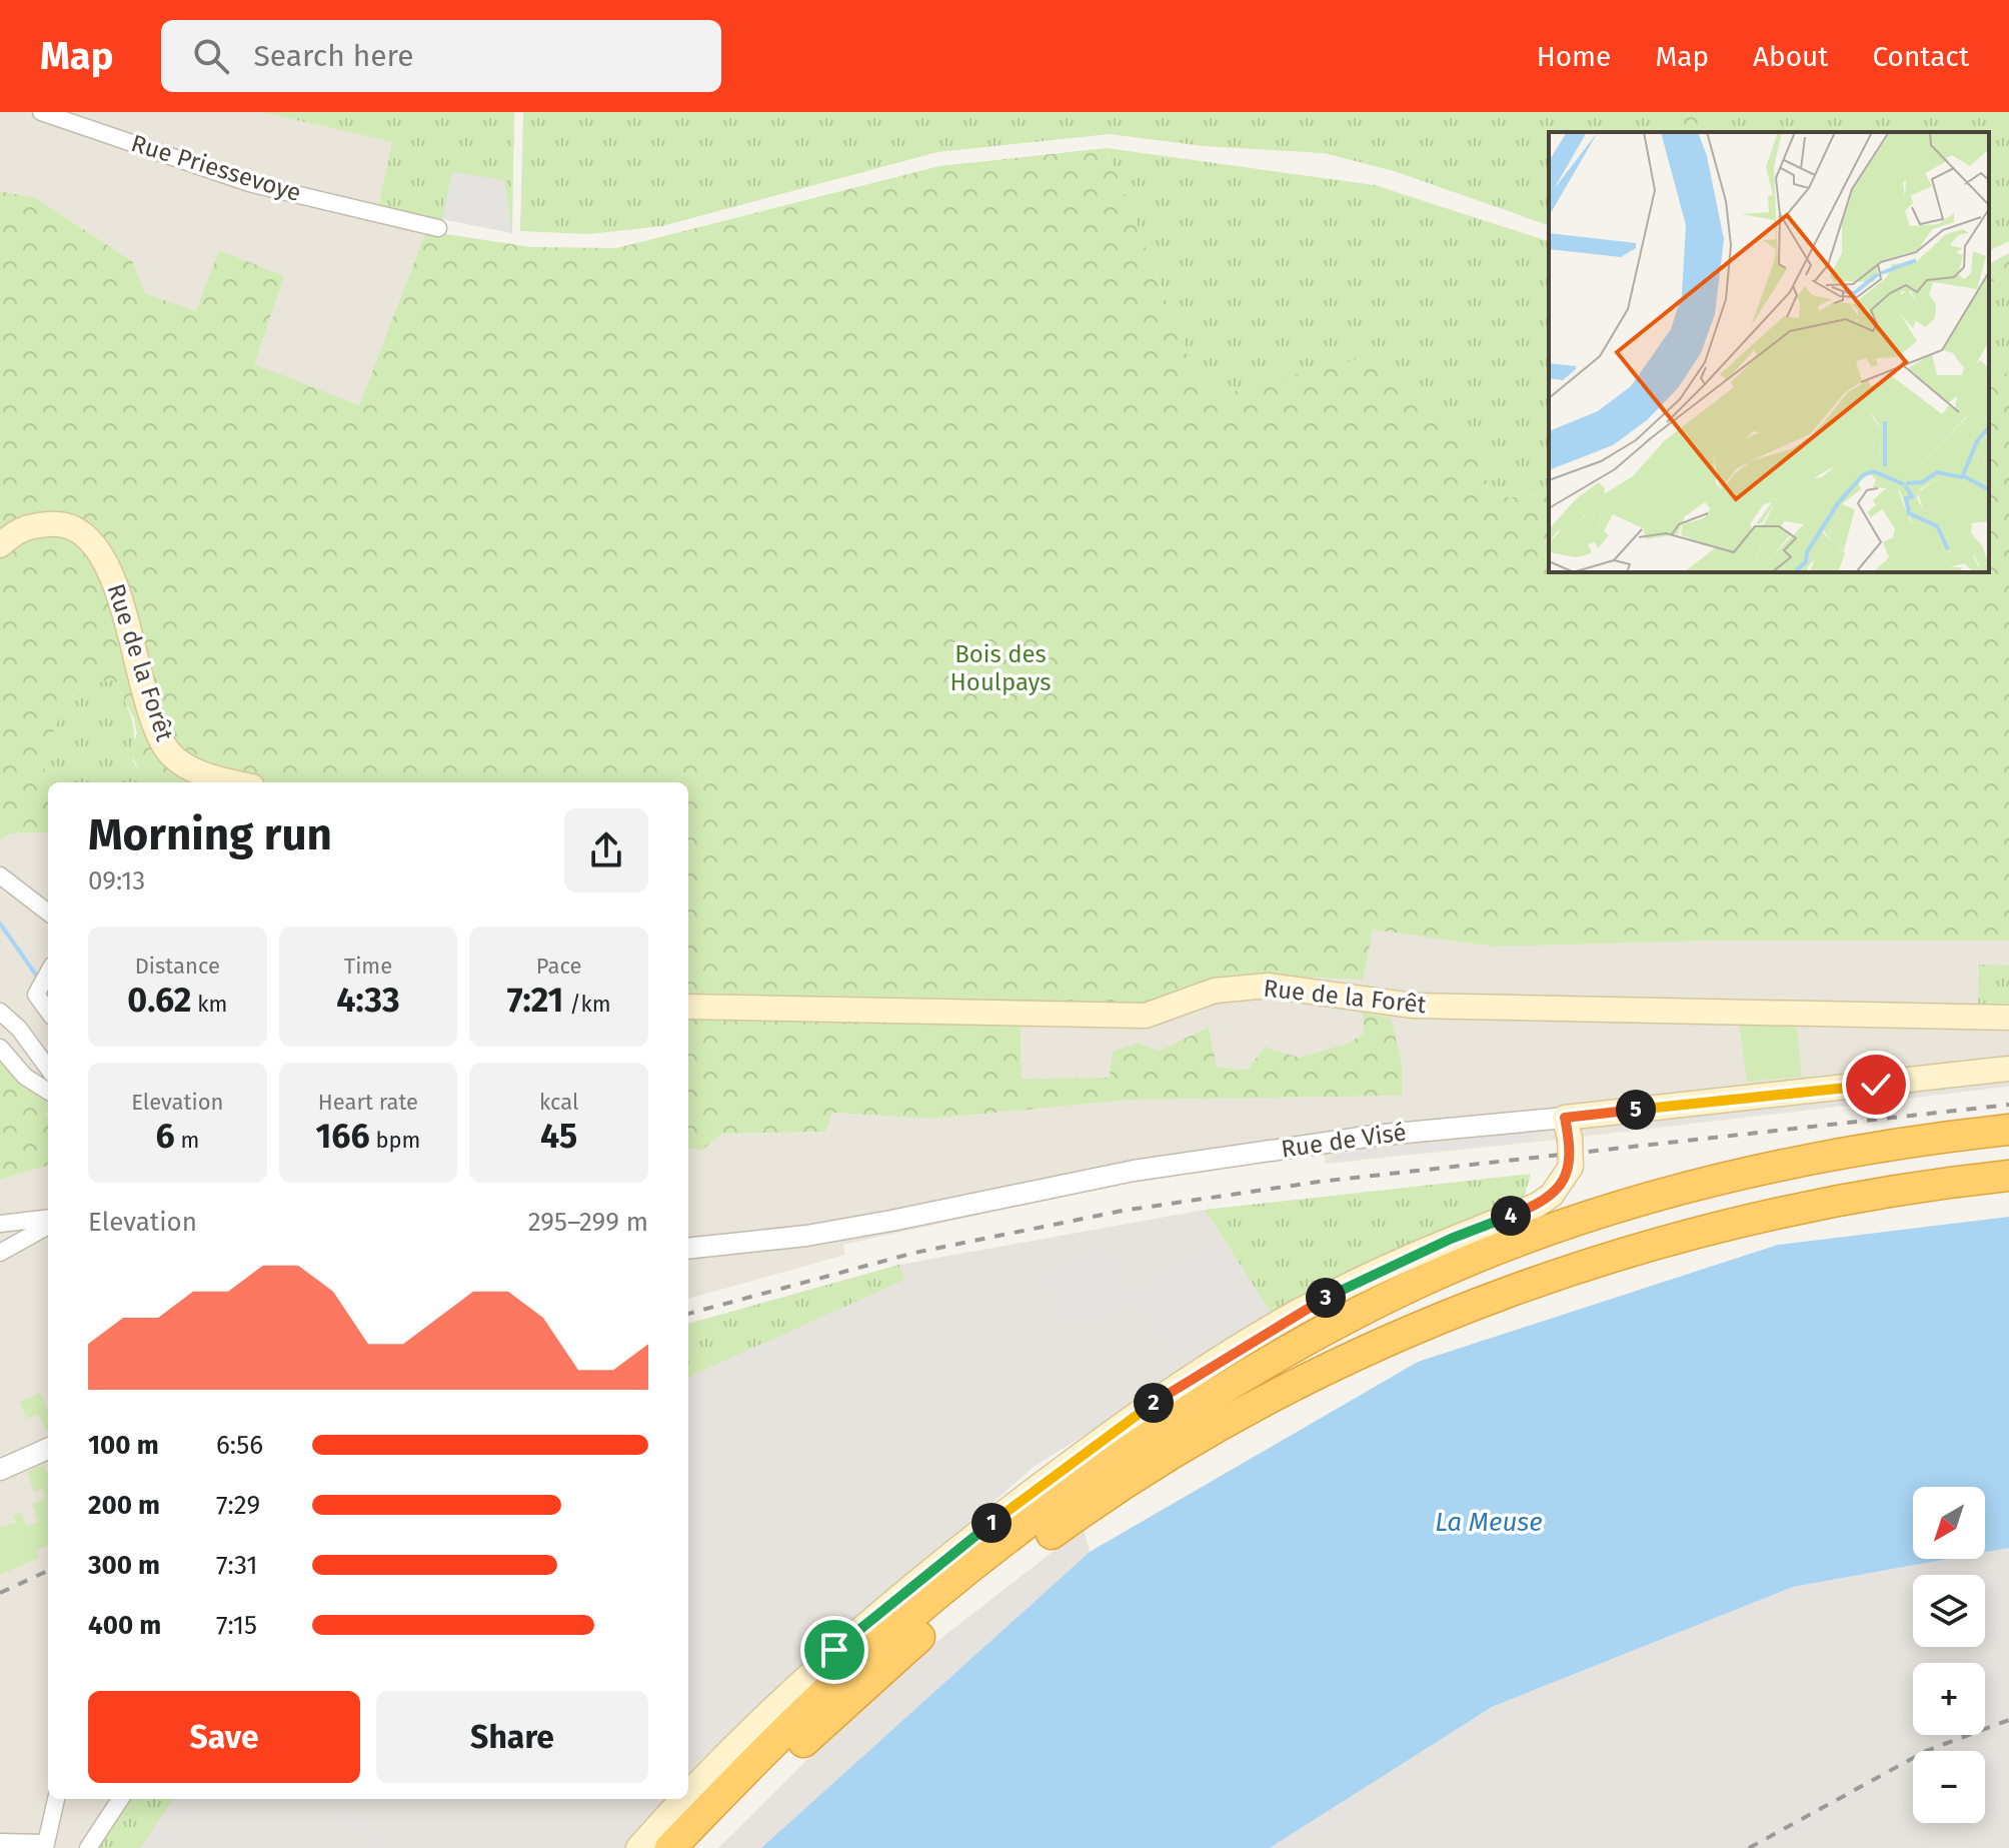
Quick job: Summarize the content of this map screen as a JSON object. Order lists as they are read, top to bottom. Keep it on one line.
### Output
{"streets":{"main road":["Rue de la Forêt","Rue de Visé"],"street":["Rue Priessevoye"]},"water":["La Meuse"],"parks":["Bois des Houlpays"],"north":"bottom left","page":{"header":"Map","search":"Search here","nav":["Home","Map","About","Contact"],"heading":["Morning run","09:13"],"stats":[["Distance","0.62 km"],["Time","4:33"],["Pace","7:21 /km"],["Elevation","6 m"],["Heart rate","166 bpm"],["kcal","45"]],"pins":["5","4","3","2","1"],"chart":["Elevation","295–299 m"],"list":[{"name":"100 m","note":"6:56"},{"name":"200 m","note":"7:29"},{"name":"300 m","note":"7:31"},{"name":"400 m","note":"7:15"}],"map_buttons":["+","−"],"buttons":["Save","Share"]}}
